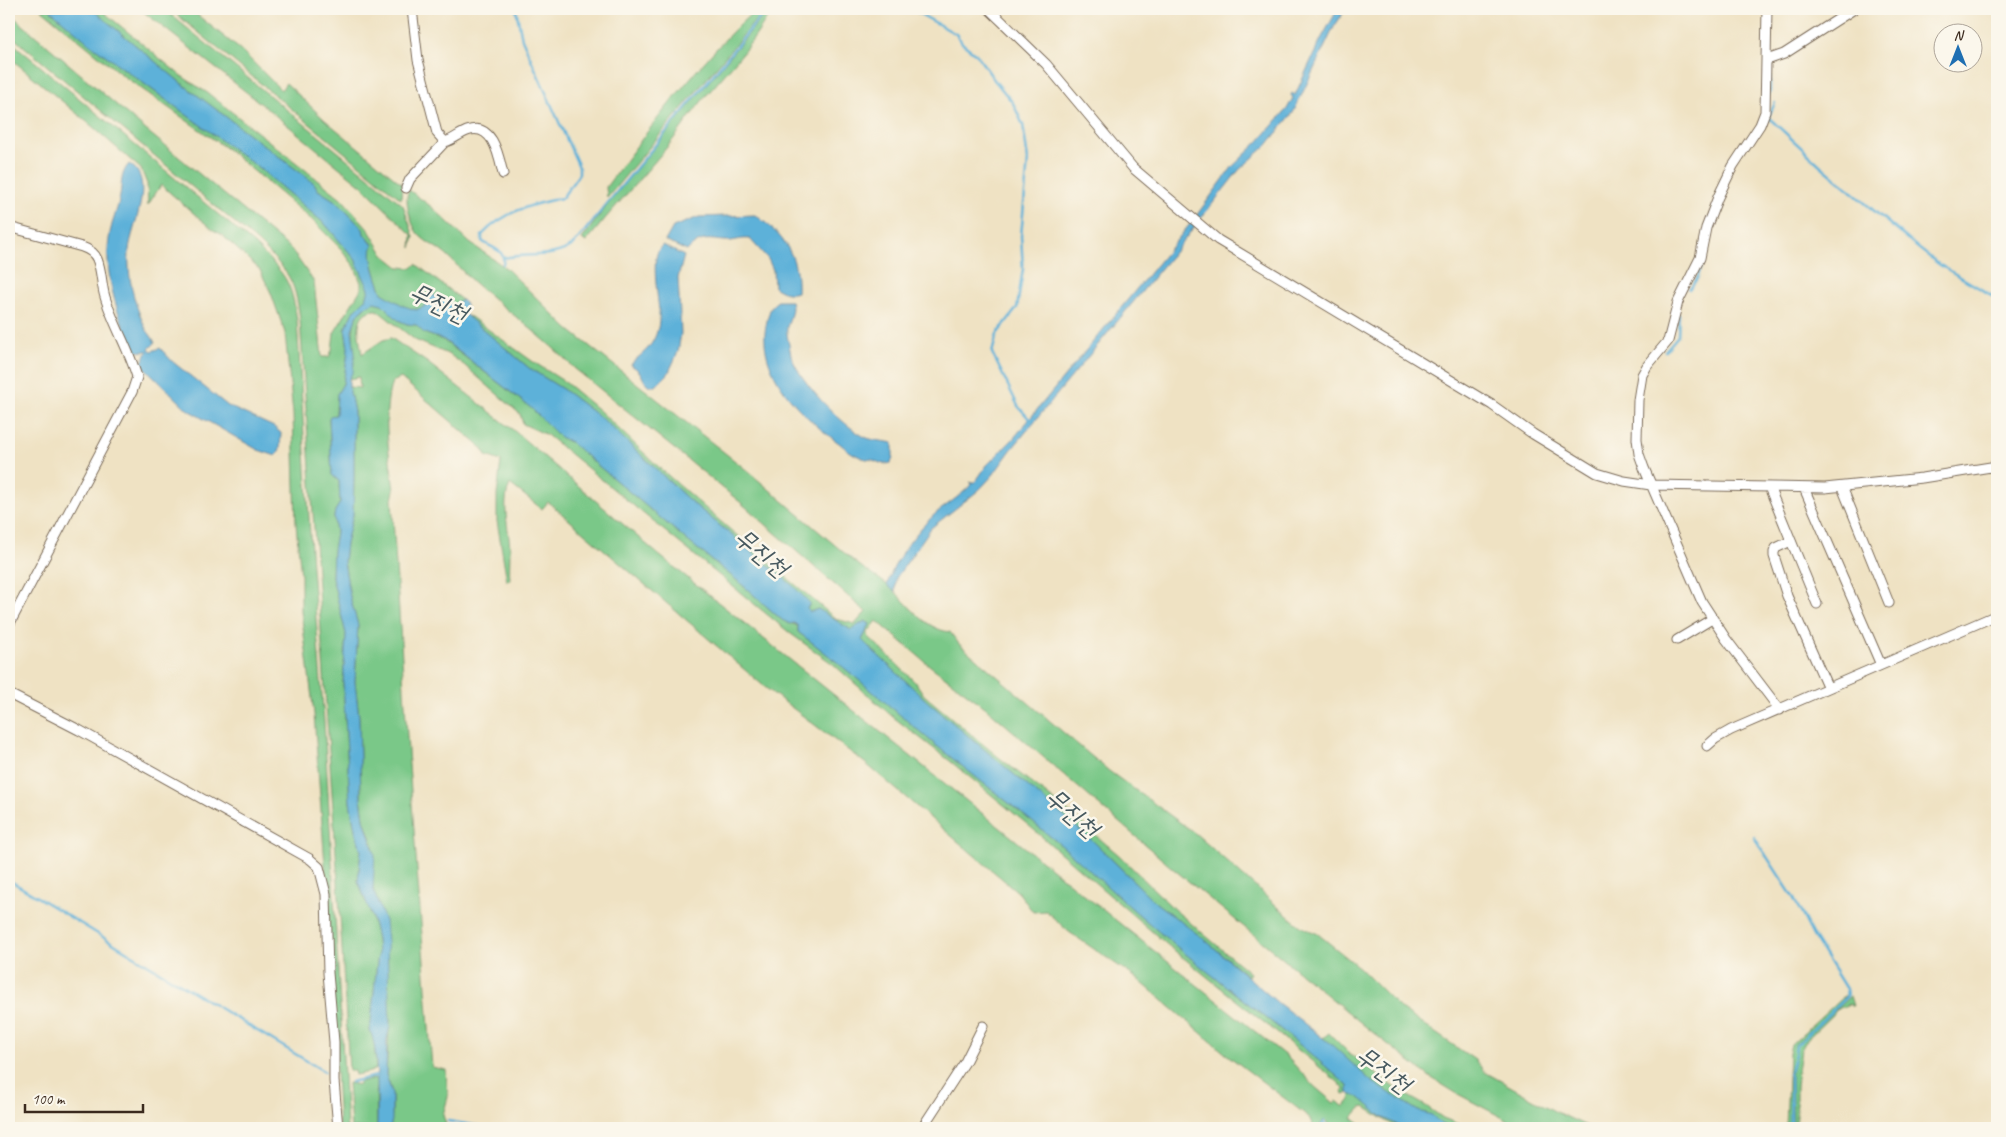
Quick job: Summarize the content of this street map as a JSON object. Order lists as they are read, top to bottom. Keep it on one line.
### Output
{"water":["무진천"],"scale_bar":"100 m","north":"top"}
